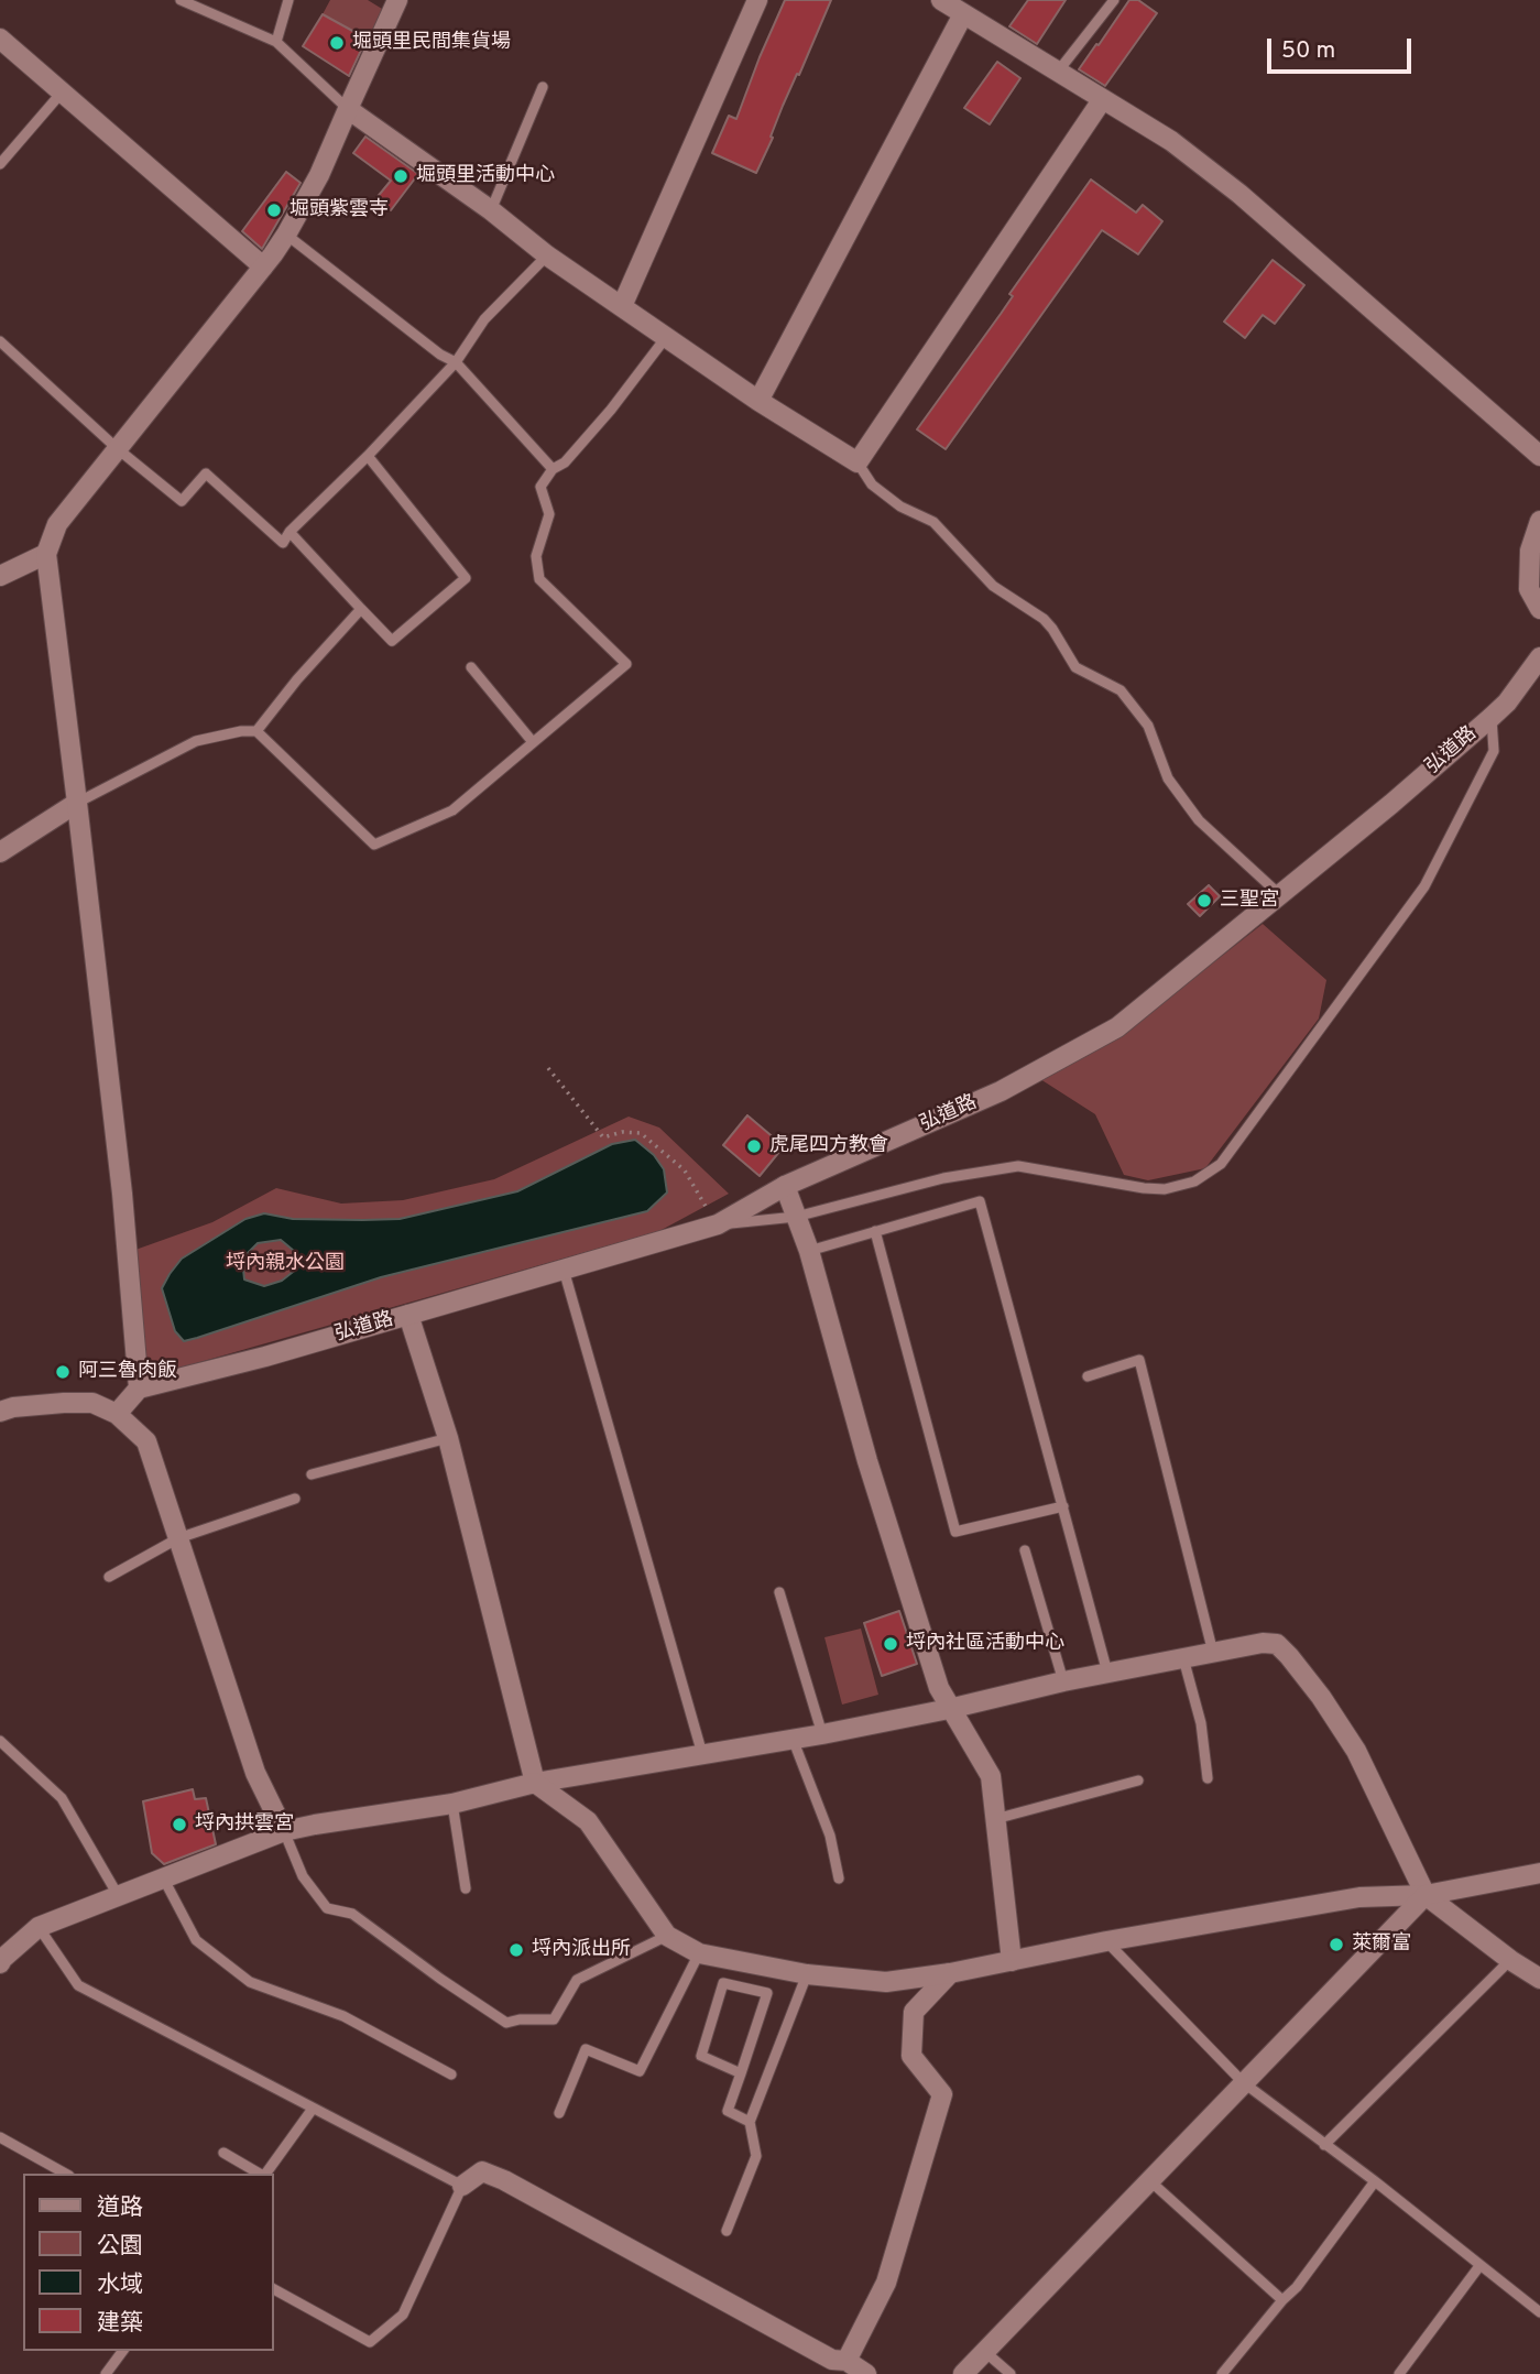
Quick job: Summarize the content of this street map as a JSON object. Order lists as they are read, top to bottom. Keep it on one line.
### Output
{"streets":{"street":["弘道路"]},"parks":["埒內親水公園"],"places":["堀頭里民間集貨場","堀頭里活動中心","堀頭紫雲寺","三聖宮","虎尾四方教會","阿三魯肉飯","埒內社區活動中心","埒內拱雲宮","萊爾富","埒內派出所"],"legend":["道路","公園","水域","建築"],"scale_bar":"50 m"}
